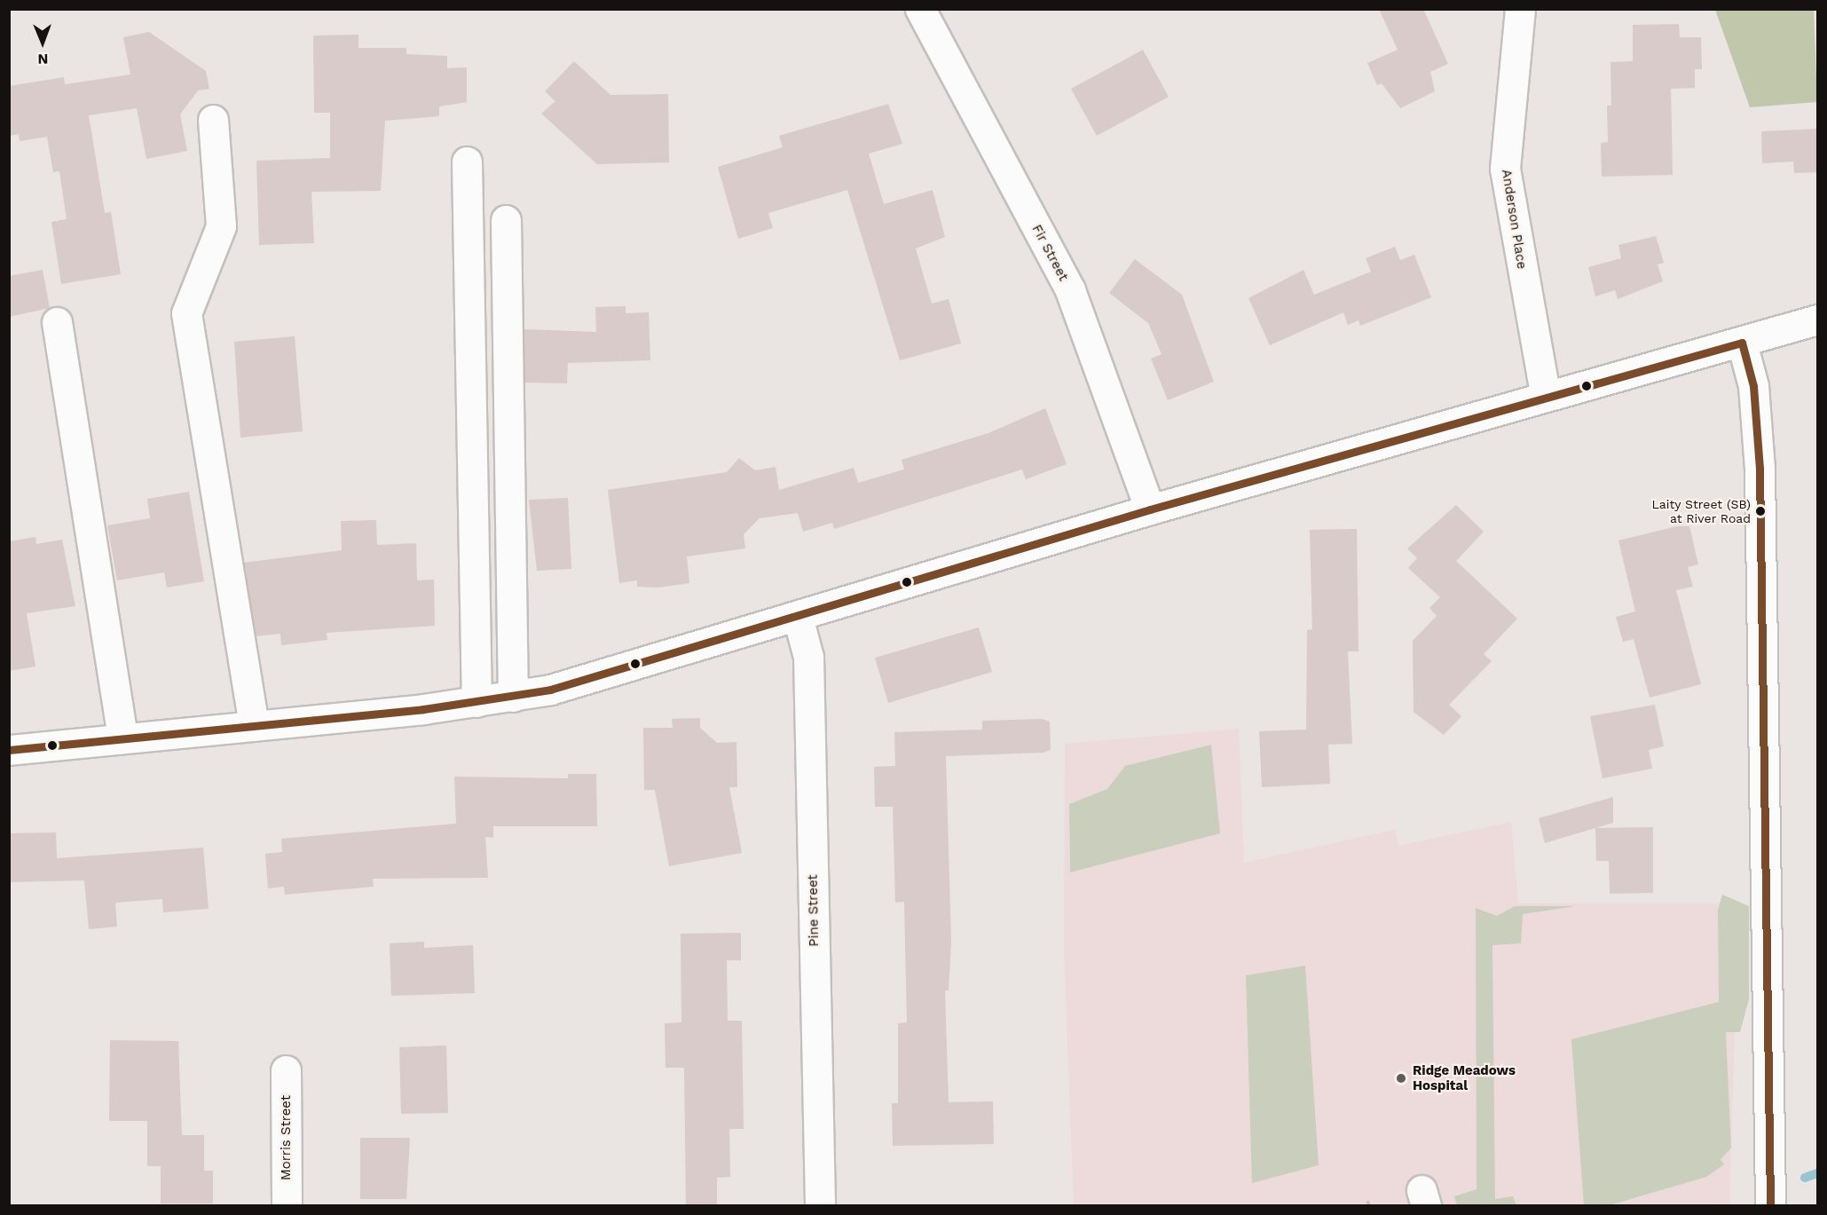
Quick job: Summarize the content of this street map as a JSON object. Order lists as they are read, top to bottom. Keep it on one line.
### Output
{"streets":{"street":["Anderson Place","Fir Street","Pine Street","Morris Street"]},"places":["Laity Street (SB) at River Road","Ridge Meadows Hospital"],"north":"bottom"}
